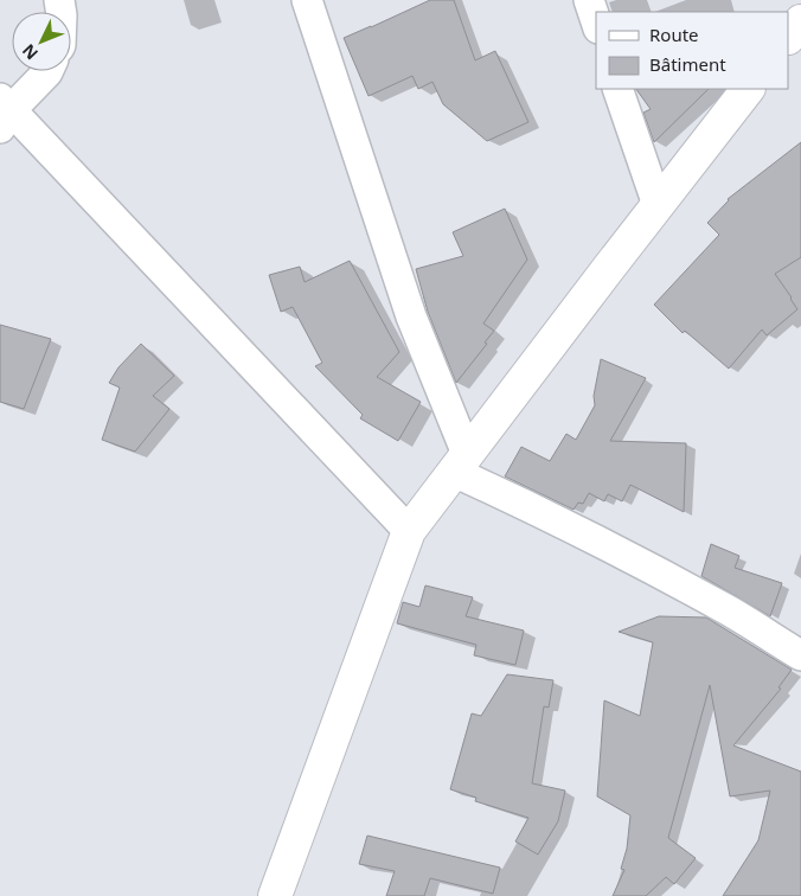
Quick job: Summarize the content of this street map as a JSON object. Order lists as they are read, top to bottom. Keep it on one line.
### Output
{"legend":["Route","Bâtiment"],"north":"bottom left"}
